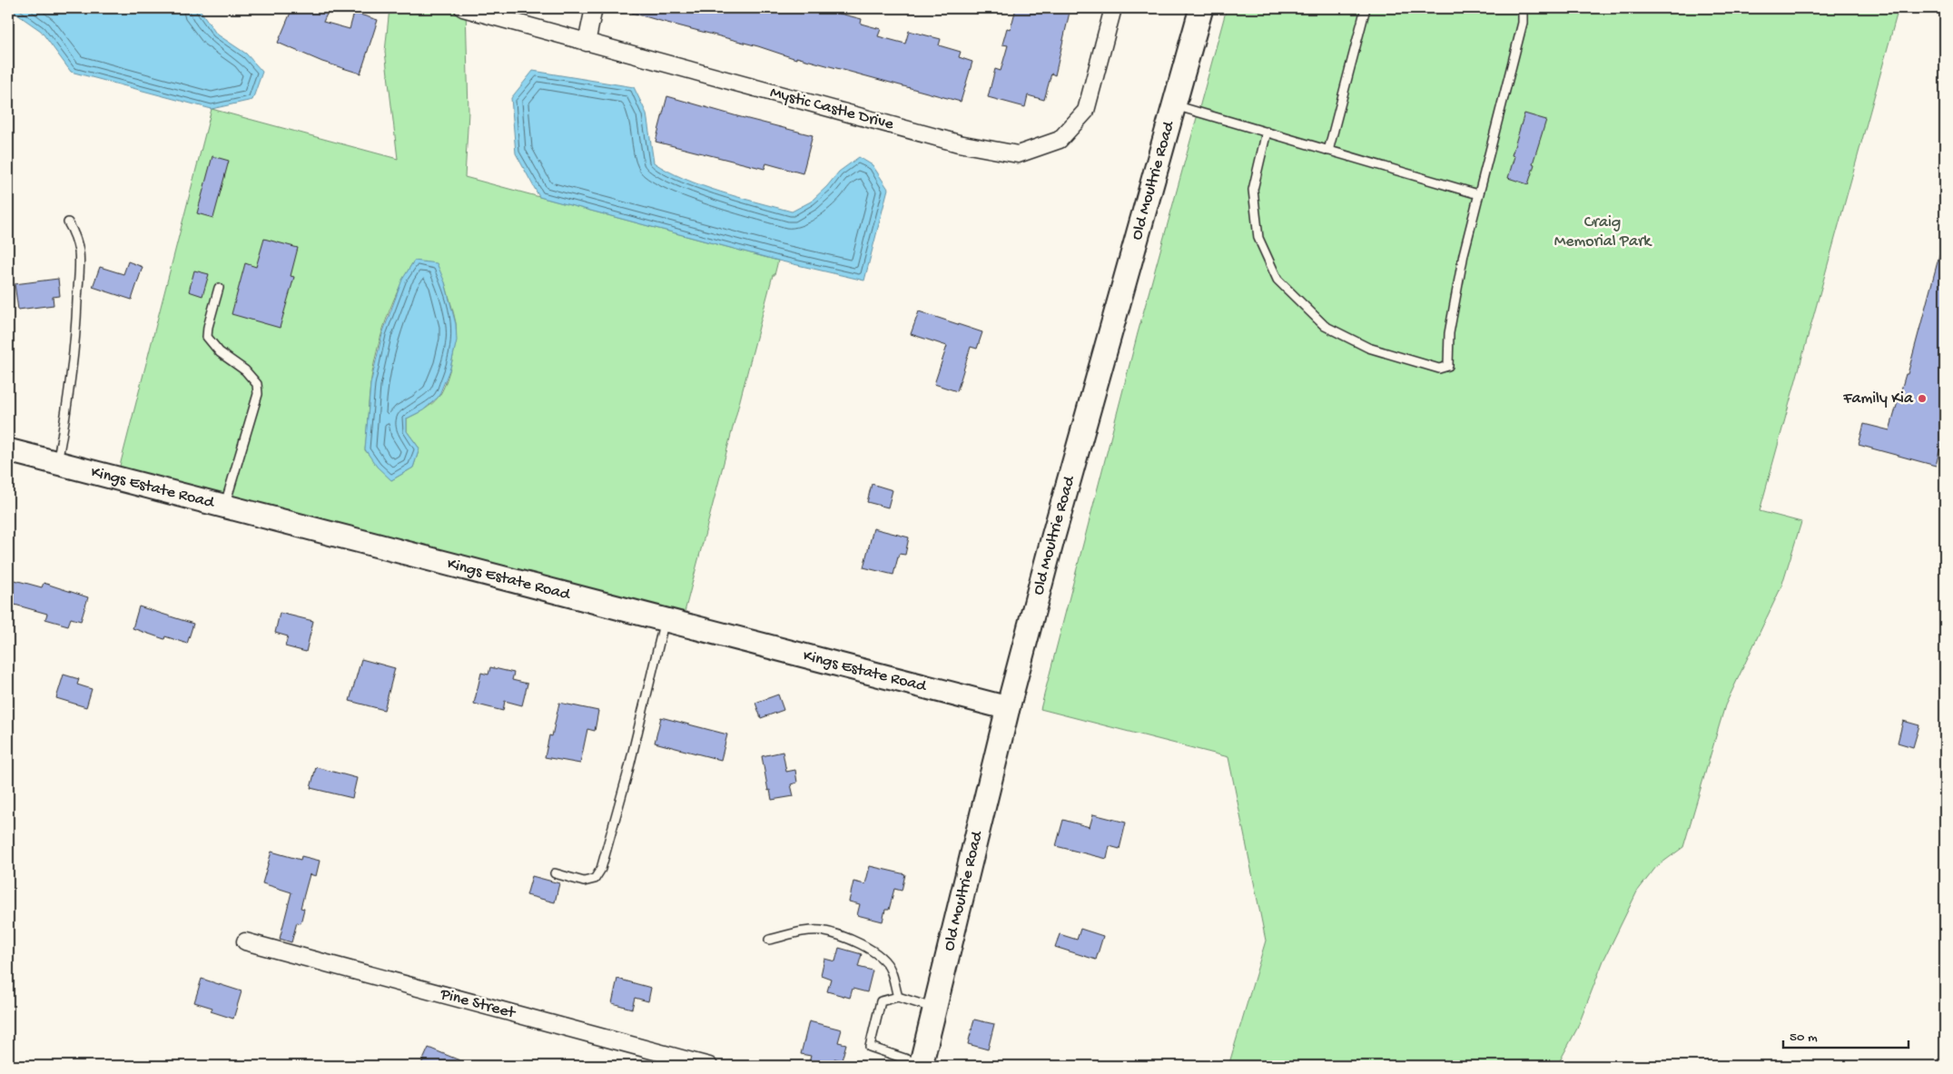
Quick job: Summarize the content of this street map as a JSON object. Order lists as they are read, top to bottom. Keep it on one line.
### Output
{"streets":{"main road":["Old Moultrie Road","Kings Estate Road"],"street":["Mystic Castle Drive","Pine Street"]},"crossings":[["Old Moultrie Road","Kings Estate Road"]],"parks":["Craig Memorial Park"],"places":["Family Kia"],"scale_bar":"50 m"}
